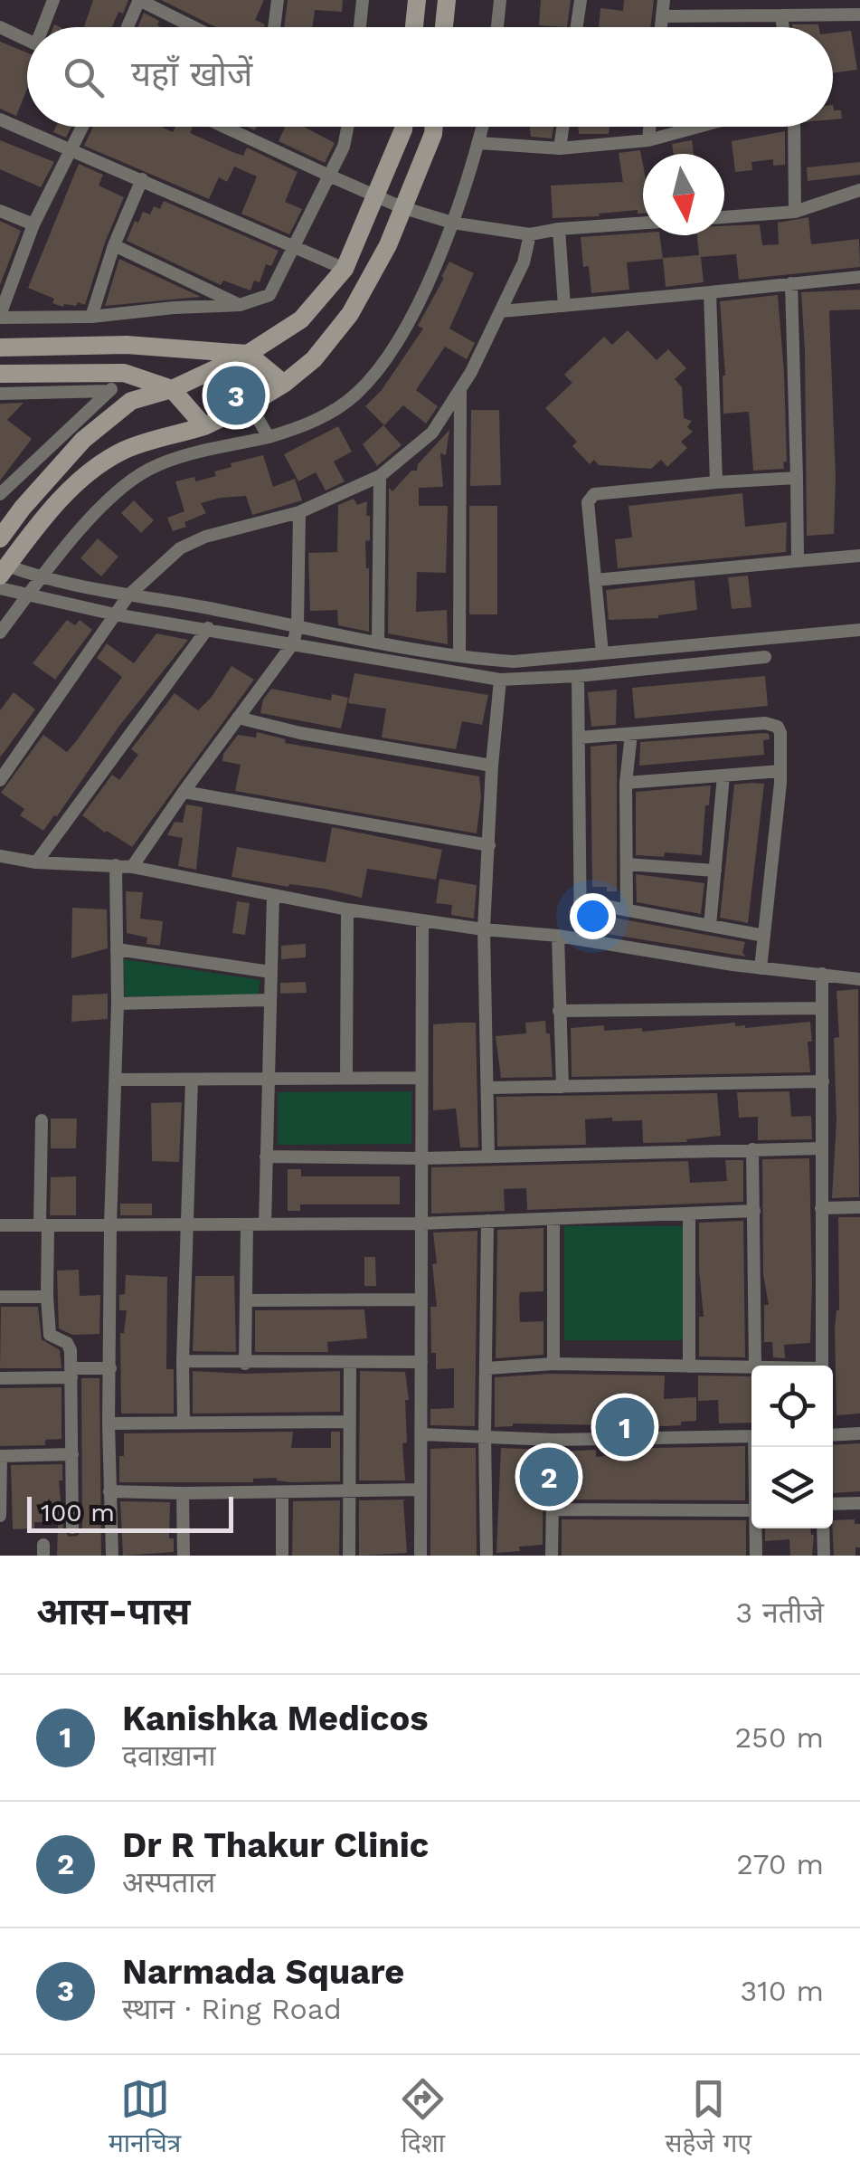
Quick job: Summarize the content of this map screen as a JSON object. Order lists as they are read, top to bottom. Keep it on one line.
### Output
{"scale_bar":"100 m","north":"bottom","page":{"search":"यहाँ खोजें","pins":["3","1","2"],"scale":"100 m","heading":["आस-पास","3 नतीजे"],"list":[{"mark":"1","name":"Kanishka Medicos","note":"दवाख़ाना","value":"250 m"},{"mark":"2","name":"Dr R Thakur Clinic","note":"अस्पताल","value":"270 m"},{"mark":"3","name":"Narmada Square","note":"स्थान · Ring Road","value":"310 m"}],"nav":["मानचित्र","दिशा","सहेजे गए"]}}
